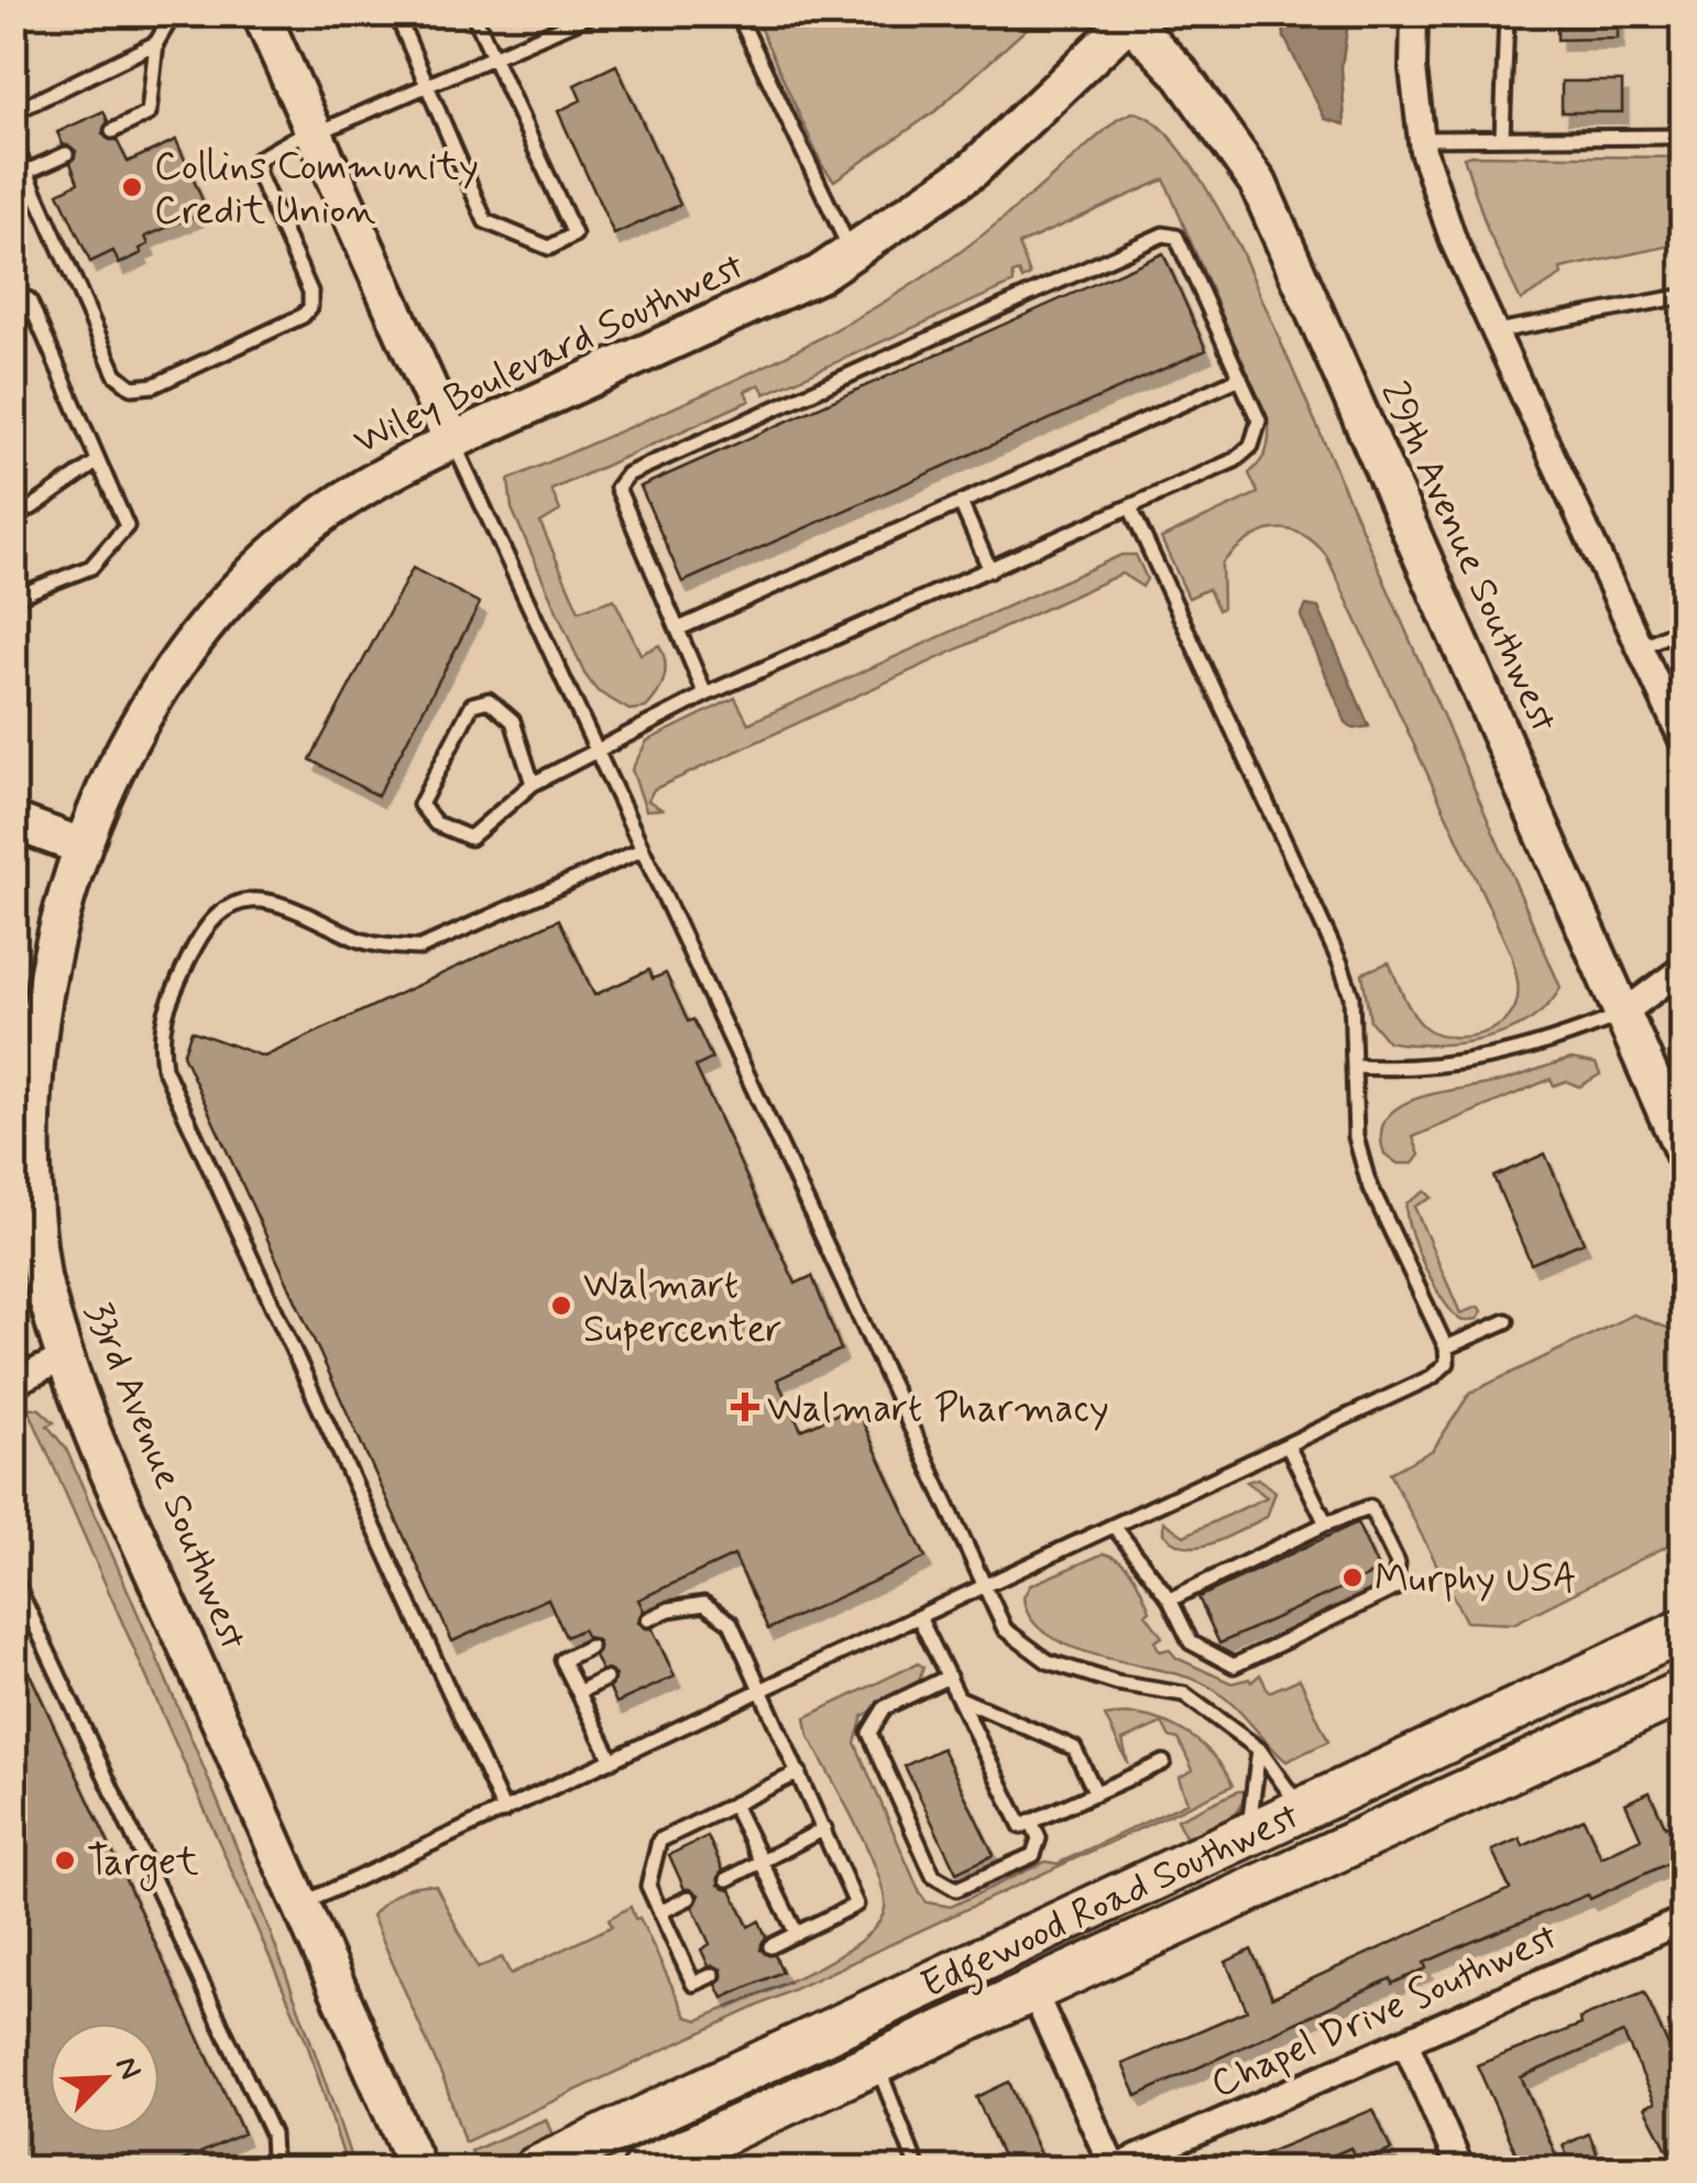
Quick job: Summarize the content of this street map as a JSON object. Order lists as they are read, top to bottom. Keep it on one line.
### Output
{"streets":{"main road":["Edgewood Road Southwest"],"street":["Wiley Boulevard Southwest","29th Avenue Southwest","33rd Avenue Southwest","Chapel Drive Southwest"]},"crossings":[["Wiley Boulevard Southwest","29th Avenue Southwest"],["Wiley Boulevard Southwest","33rd Avenue Southwest"]],"places":{"other":["Collins Community Credit Union","Walmart Supercenter","Murphy USA","Target"],"health":["Walmart Pharmacy"]},"north":"top right"}
